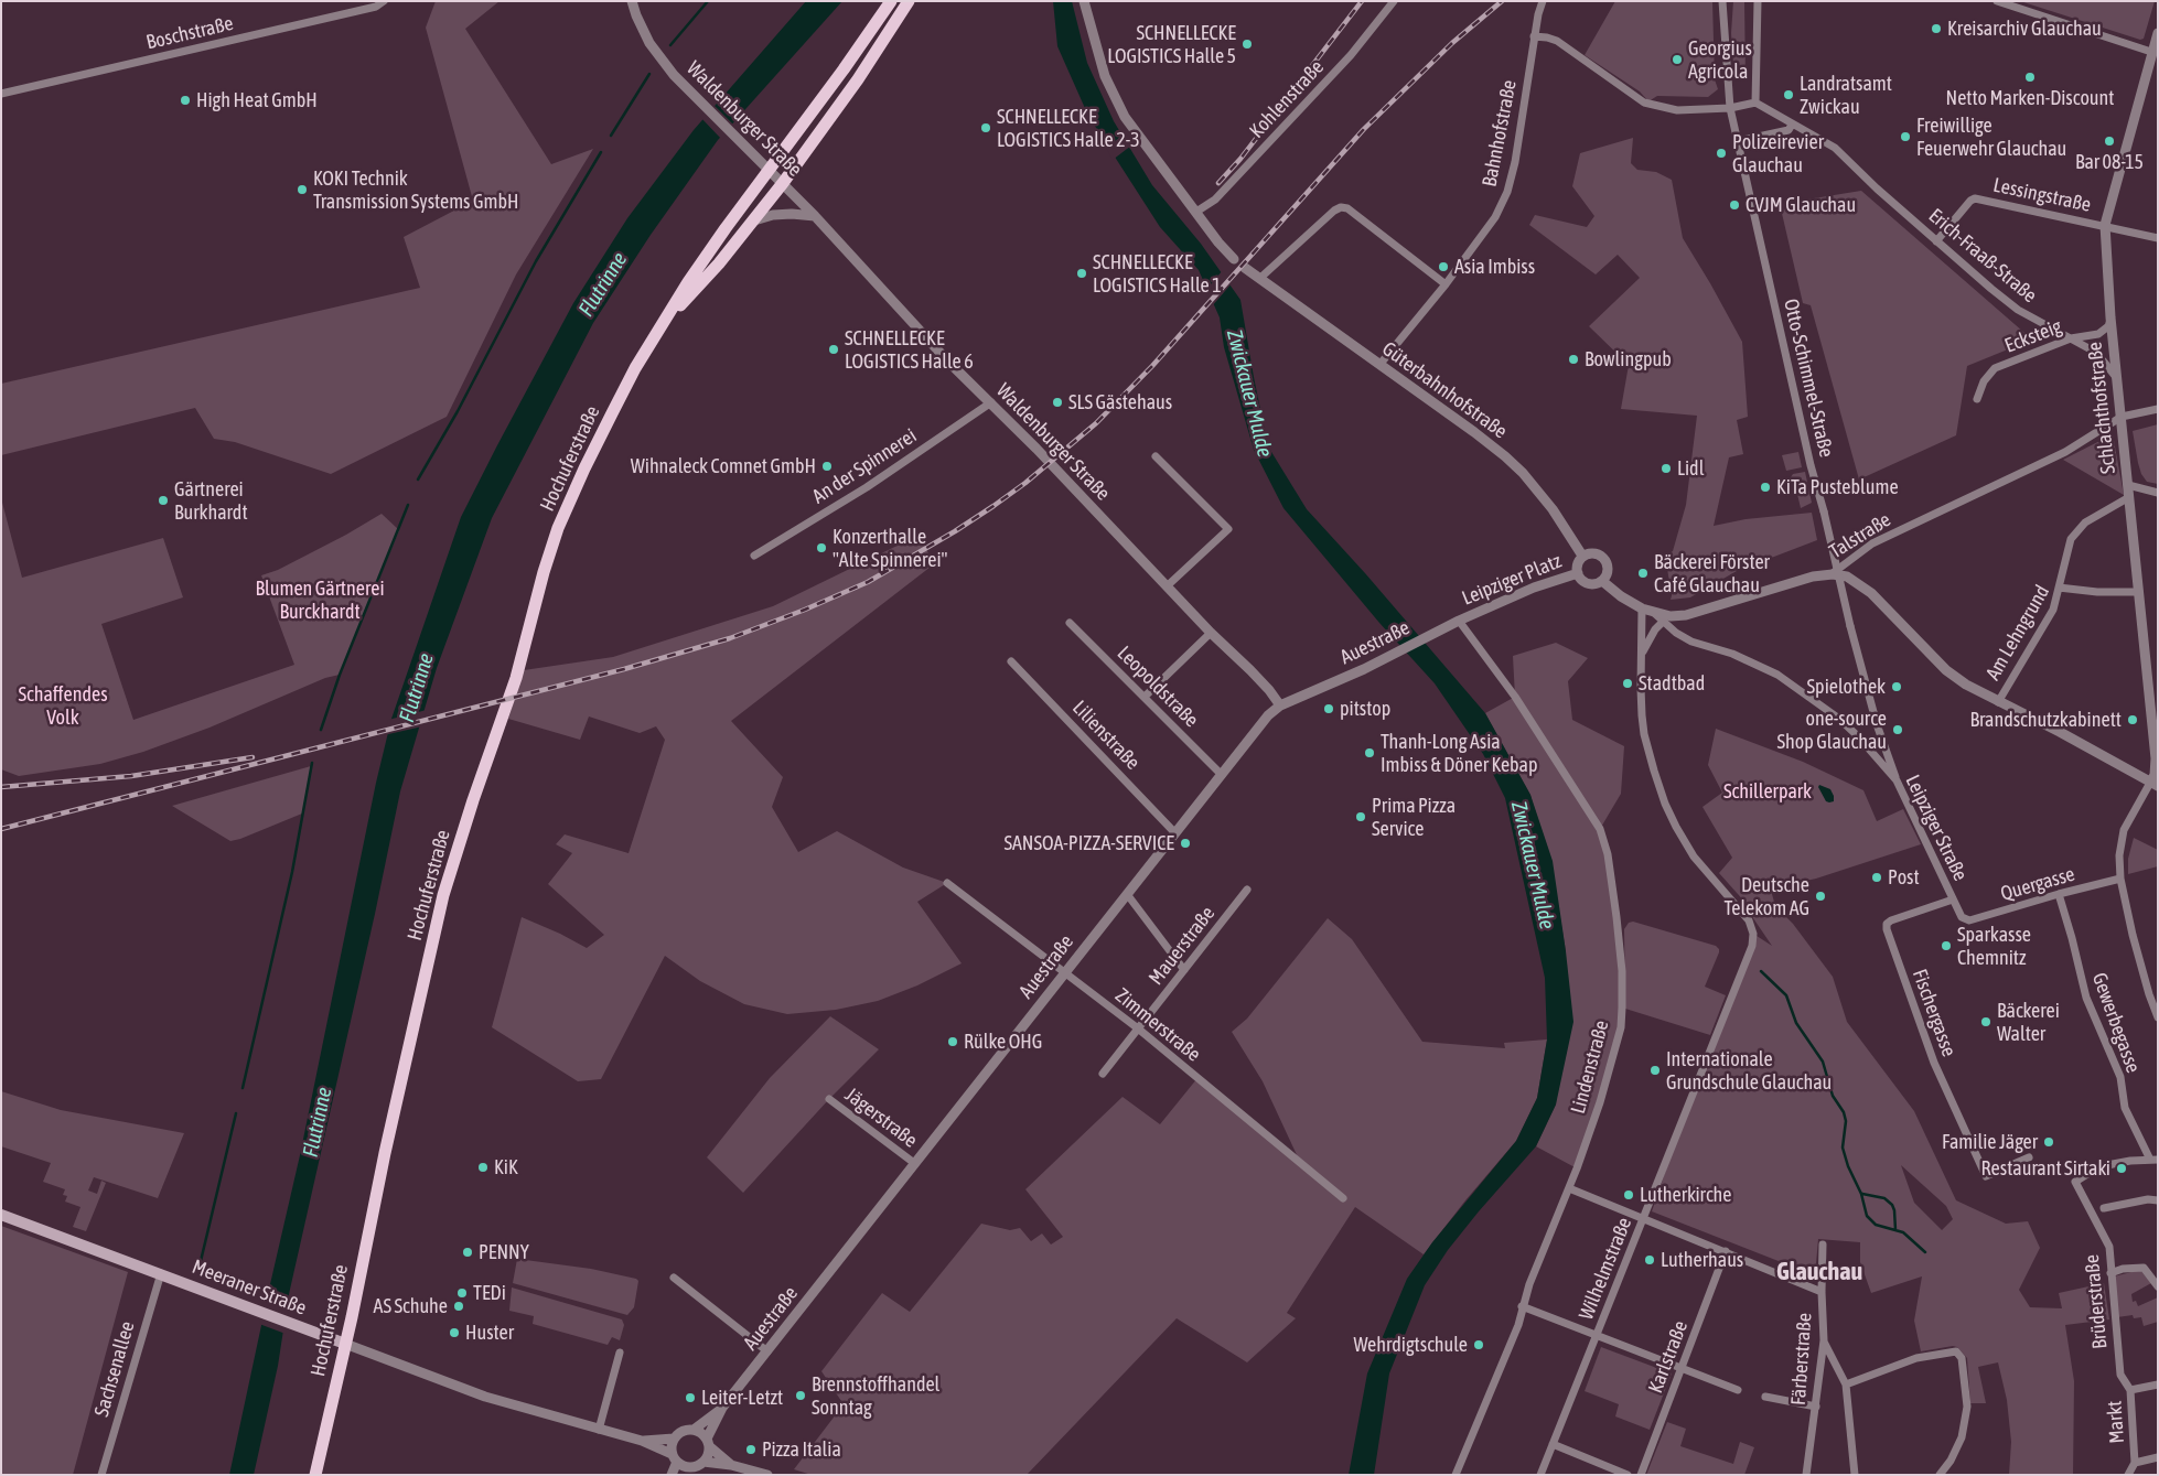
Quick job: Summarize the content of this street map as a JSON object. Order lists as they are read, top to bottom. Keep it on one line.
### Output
{"streets":{"main road":["Hochuferstraße","Meeraner Straße"],"street":["Boschstraße","Kohlenstraße","Waldenburger Straße","Bahnhofstraße","Lessingstraße","Erich-Fraaß-Straße","Ecksteig","Otto-Schimmel-Straße","Güterbahnhofstraße","Schlachthofstraße","An der Spinnerei","Talstraße","Leipziger Platz","Am Lehngrund","Auestraße","Leopoldstraße","Lilienstraße","Leipziger Straße","Quergasse","Mauerstraße","Fischergasse","Gewerbegasse","Zimmerstraße","Lindenstraße","Jägerstraße","Wilhelmstraße","Brüderstraße","Karlstraße","Färberstraße","Sachsenallee","Markt"]},"crossings":[["Waldenburger Straße","Hochuferstraße"],["Waldenburger Straße","An der Spinnerei"],["Waldenburger Straße","Auestraße"],["Bahnhofstraße","Güterbahnhofstraße"],["Lessingstraße","Erich-Fraaß-Straße"],["Lessingstraße","Schlachthofstraße"],["Erich-Fraaß-Straße","Ecksteig"],["Erich-Fraaß-Straße","Schlachthofstraße"],["Ecksteig","Schlachthofstraße"],["Otto-Schimmel-Straße","Leipziger Straße"],["Güterbahnhofstraße","Talstraße"],["Güterbahnhofstraße","Leipziger Platz"],["Schlachthofstraße","Talstraße"],["Schlachthofstraße","Am Lehngrund"],["Hochuferstraße","Meeraner Straße"],["Talstraße","Leipziger Platz"],["Talstraße","Leipziger Straße"],["Leipziger Platz","Auestraße"],["Leipziger Platz","Lindenstraße"],["Auestraße","Leopoldstraße"],["Auestraße","Lilienstraße"],["Auestraße","Zimmerstraße"],["Auestraße","Lindenstraße"],["Auestraße","Jägerstraße"],["Auestraße","Meeraner Straße"],["Leipziger Straße","Quergasse"],["Leipziger Straße","Fischergasse"],["Quergasse","Gewerbegasse"],["Mauerstraße","Zimmerstraße"],["Gewerbegasse","Brüderstraße"],["Meeraner Straße","Sachsenallee"],["Brüderstraße","Markt"]],"districts":["Glauchau"],"water":["Flutrinne","Zwickauer Mulde"],"parks":["Blumen Gärtnerei Burckhardt","Schaffendes Volk","Schillerpark"],"places":["Kreisarchiv Glauchau","SCHNELLECKE LOGISTICS Halle 5","Georgius Agricola","Netto Marken-Discount","Landratsamt Zwickau","High Heat GmbH","SCHNELLECKE LOGISTICS Halle 2-3","Freiwillige Feuerwehr Glauchau","Bar 08-15","Polizeirevier Glauchau","KOKI Technik Transmission Systems GmbH","CVJM Glauchau","Asia Imbiss","SCHNELLECKE LOGISTICS Halle 1","SCHNELLECKE LOGISTICS Halle 6","Bowlingpub","SLS Gästehaus","Wihnaleck Comnet GmbH","Lidl","KiTa Pusteblume","Gärtnerei Burkhardt","Konzerthalle \"Alte Spinnerei\"","Bäckerei Förster Café Glauchau","Stadtbad","Spielothek","pitstop","Brandschutzkabinett","one-source Shop Glauchau","Thanh-Long Asia Imbiss & Döner Kebap","Prima Pizza Service","SANSOA-PIZZA-SERVICE","Post","Deutsche Telekom AG","Sparkasse Chemnitz","Bäckerei Walter","Rülke OHG","Internationale Grundschule Glauchau","Familie Jäger","KiK","Restaurant Sirtaki","Lutherkirche","PENNY","Lutherhaus","TEDi","AS Schuhe","Huster","Wehrdigtschule","Brennstoffhandel Sonntag","Leiter-Letzt","Pizza Italia"]}
